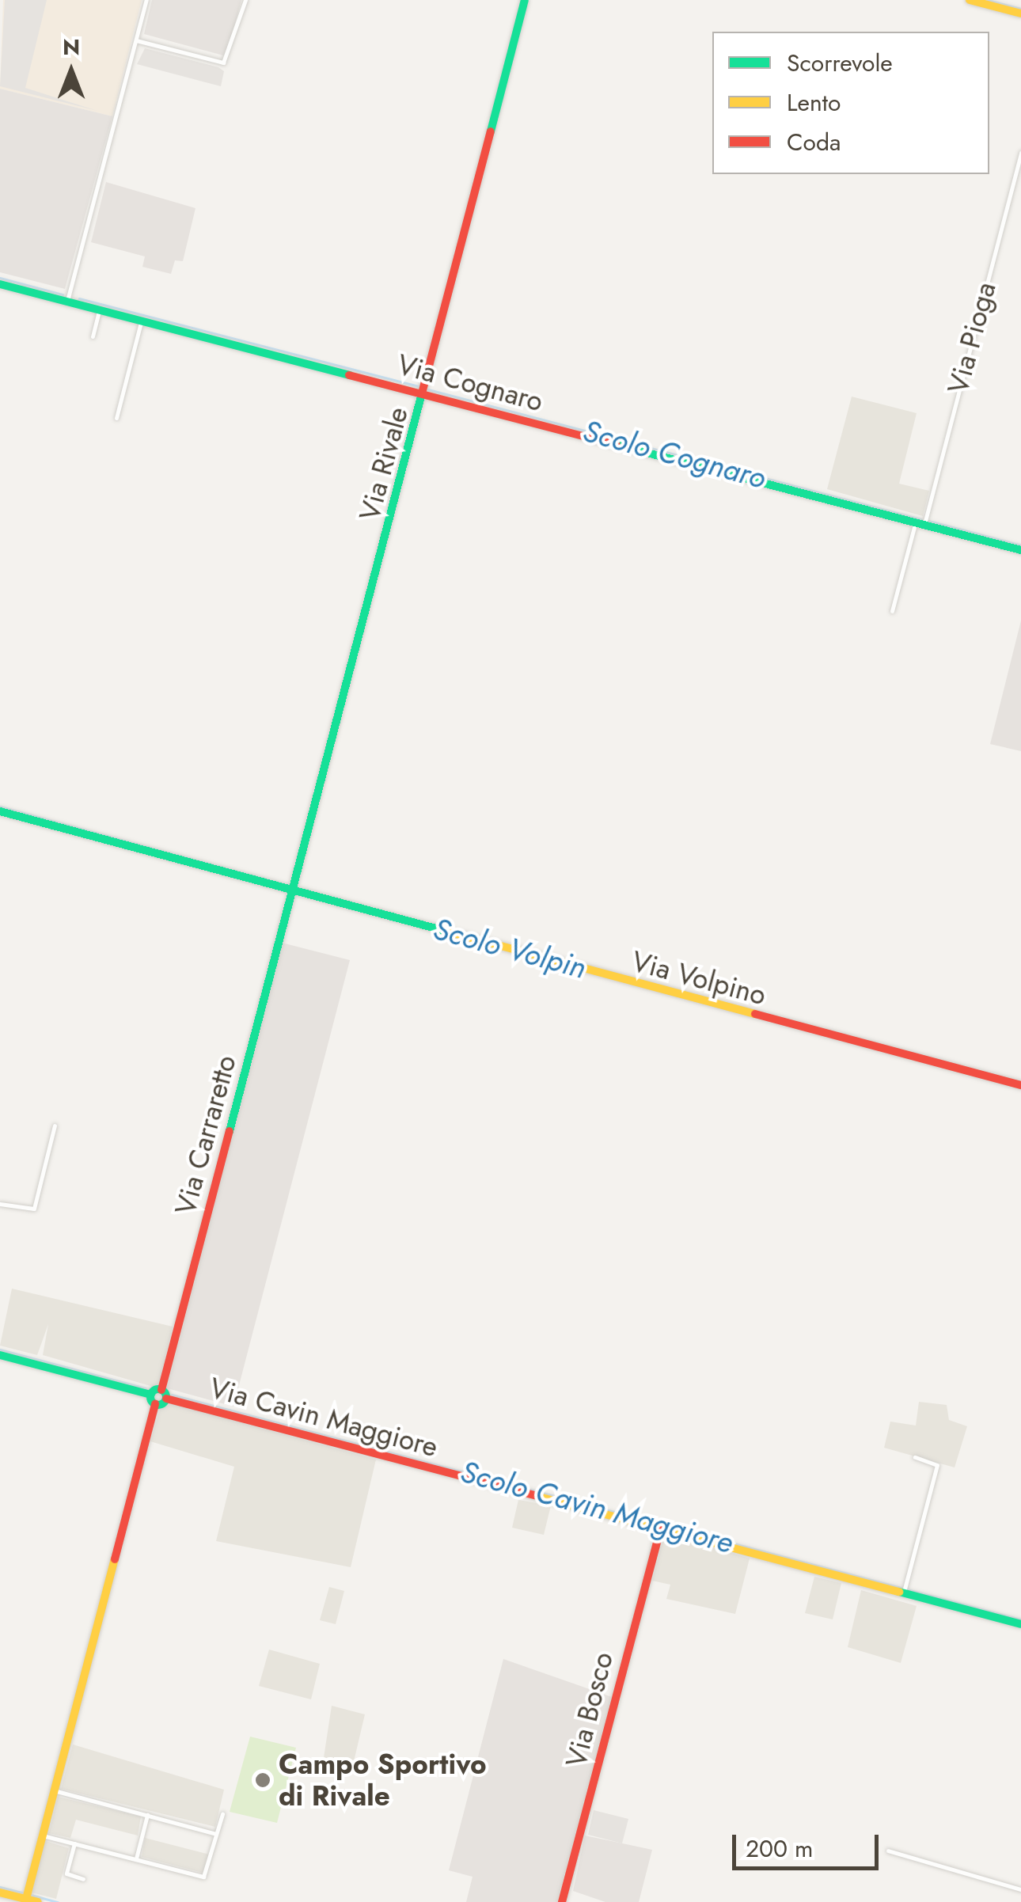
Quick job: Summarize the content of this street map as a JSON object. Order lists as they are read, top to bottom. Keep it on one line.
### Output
{"streets":{"street":["Via Pioga","Via Cognaro","Via Rivale","Via Volpino","Via Carraretto","Via Cavin Maggiore","Via Bosco"]},"crossings":[["Via Pioga","Via Cognaro"],["Via Cognaro","Via Rivale"],["Via Rivale","Via Volpino"],["Via Rivale","Via Carraretto"],["Via Volpino","Via Carraretto"],["Via Carraretto","Via Cavin Maggiore"],["Via Cavin Maggiore","Via Bosco"]],"water":["Scolo Cognaro","Scolo Volpin","Scolo Cavin Maggiore"],"places":["Campo Sportivo di Rivale"],"legend":["Scorrevole","Lento","Coda"],"scale_bar":"200 m","north":"top"}
